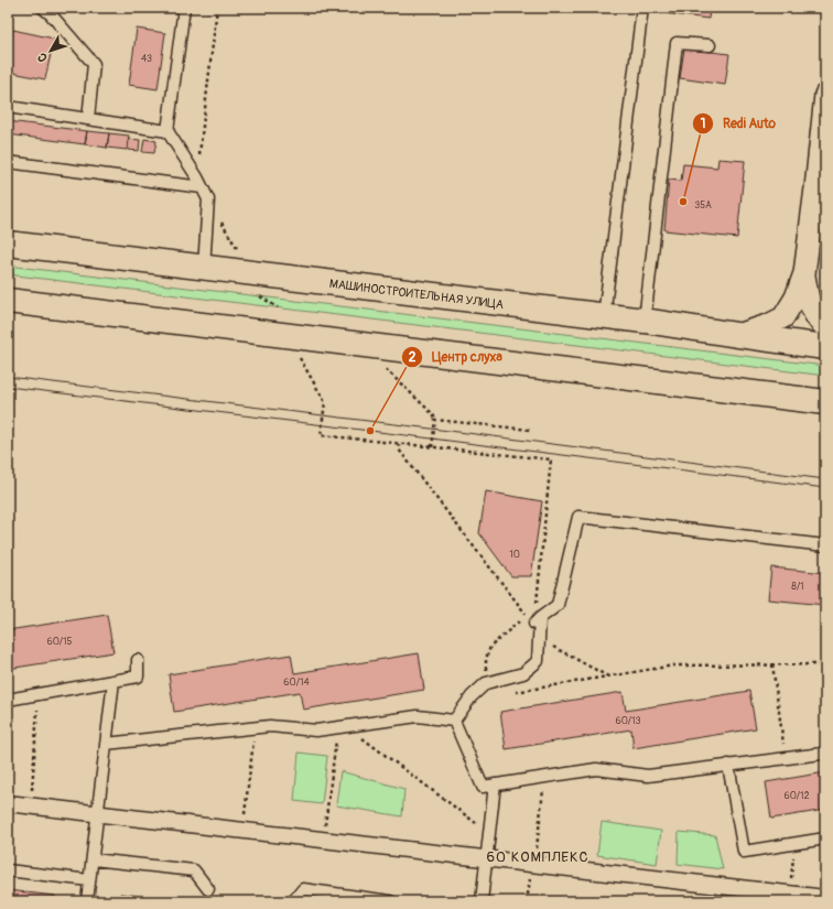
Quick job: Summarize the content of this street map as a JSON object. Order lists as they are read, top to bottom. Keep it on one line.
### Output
{"streets":{"main road":["МАШИНОСТРОИТЕЛЬНАЯ УЛИЦА"]},"districts":["60 КОМПЛЕКС"],"places":["Redi Auto","Центр слуха"],"house_numbers":["43","35А","10","8/1","60/15","60/14","60/13","60/12"],"north":"bottom left"}
